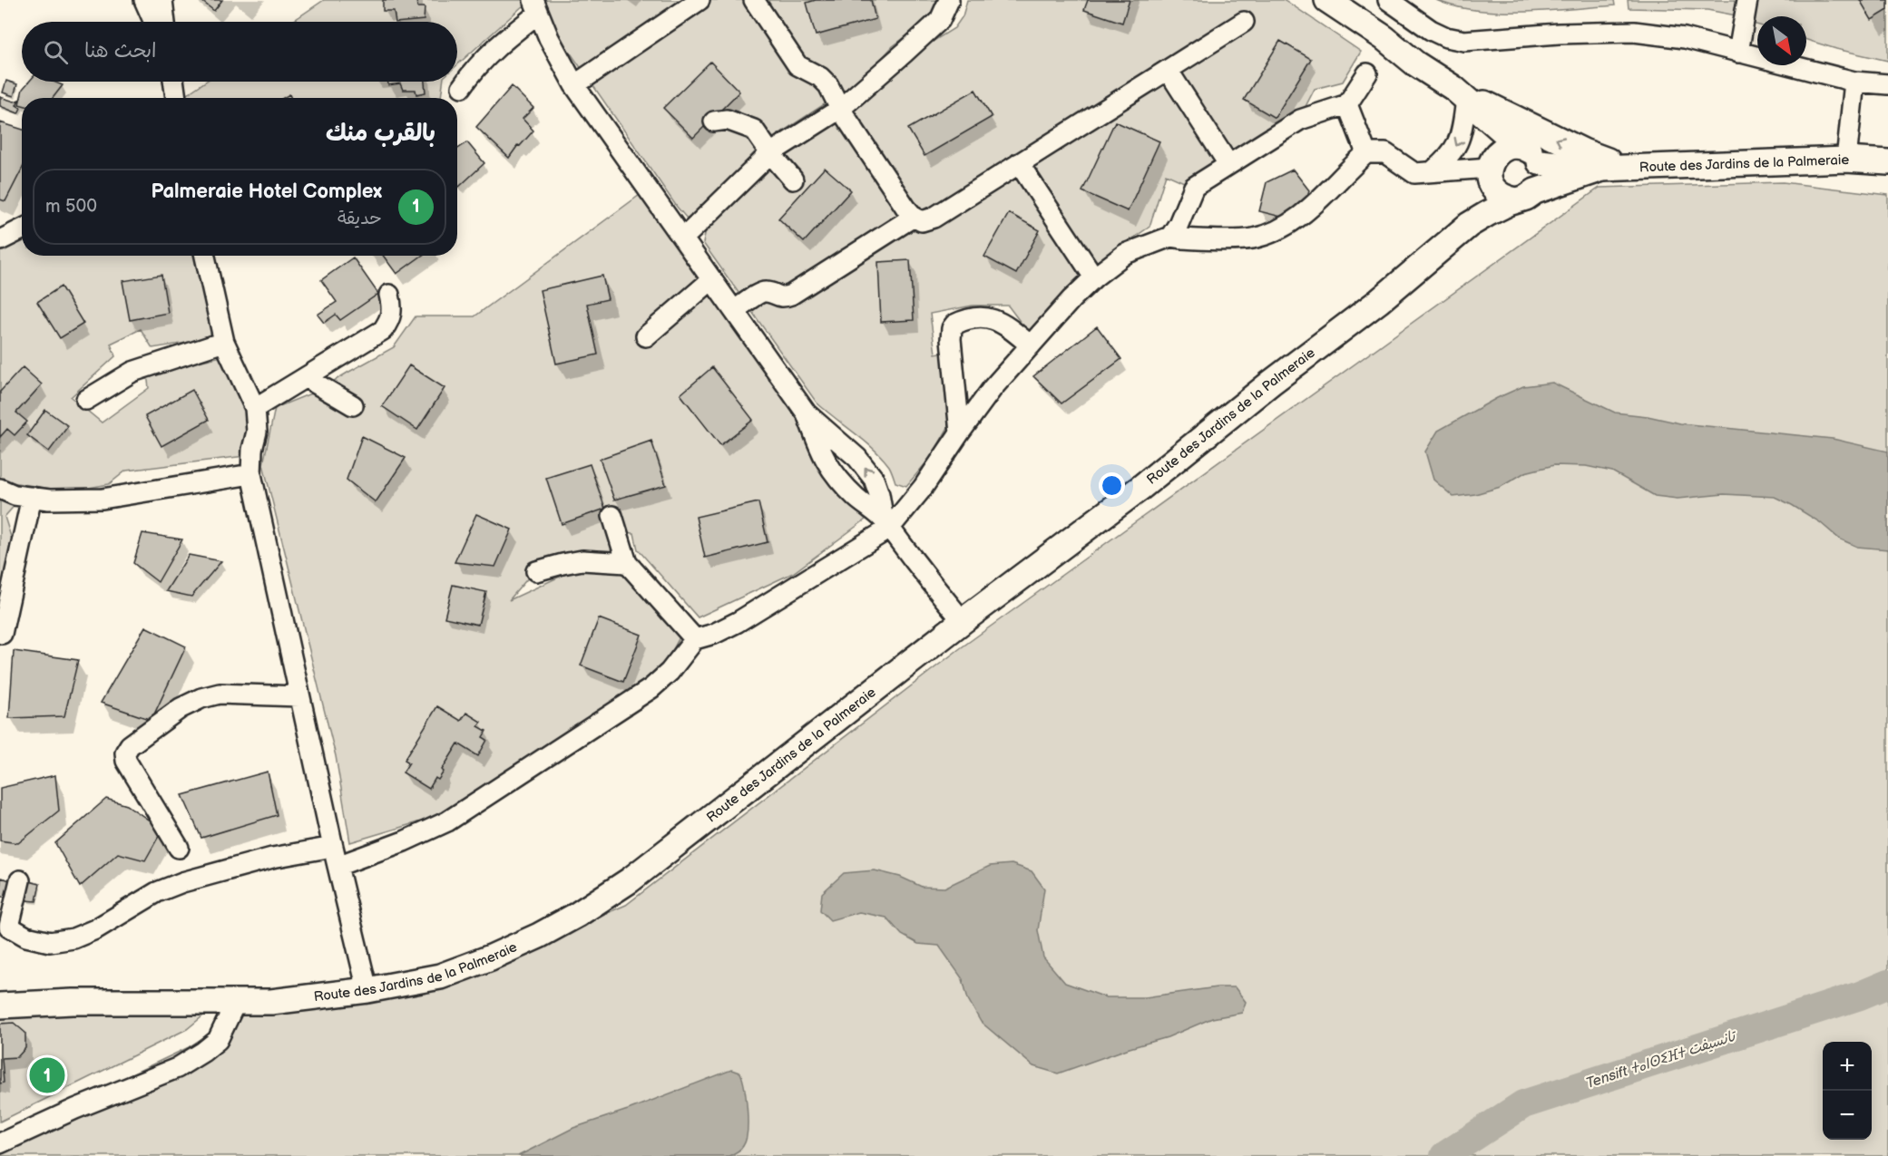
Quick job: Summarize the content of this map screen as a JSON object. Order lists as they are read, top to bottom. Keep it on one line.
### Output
{"streets":{"street":["Route des Jardins de la Palmeraie"]},"water":["Tensift ⵜⴰⵏⵙⵉⴼⵜ تانسيفت"],"north":"bottom right","page":{"search":"ابحث هنا","heading":"بالقرب منك","list":[{"mark":"1","name":"Palmeraie Hotel Complex","note":"حديقة","value":"500 m"}],"map_buttons":["+","−"],"pins":"1"}}
